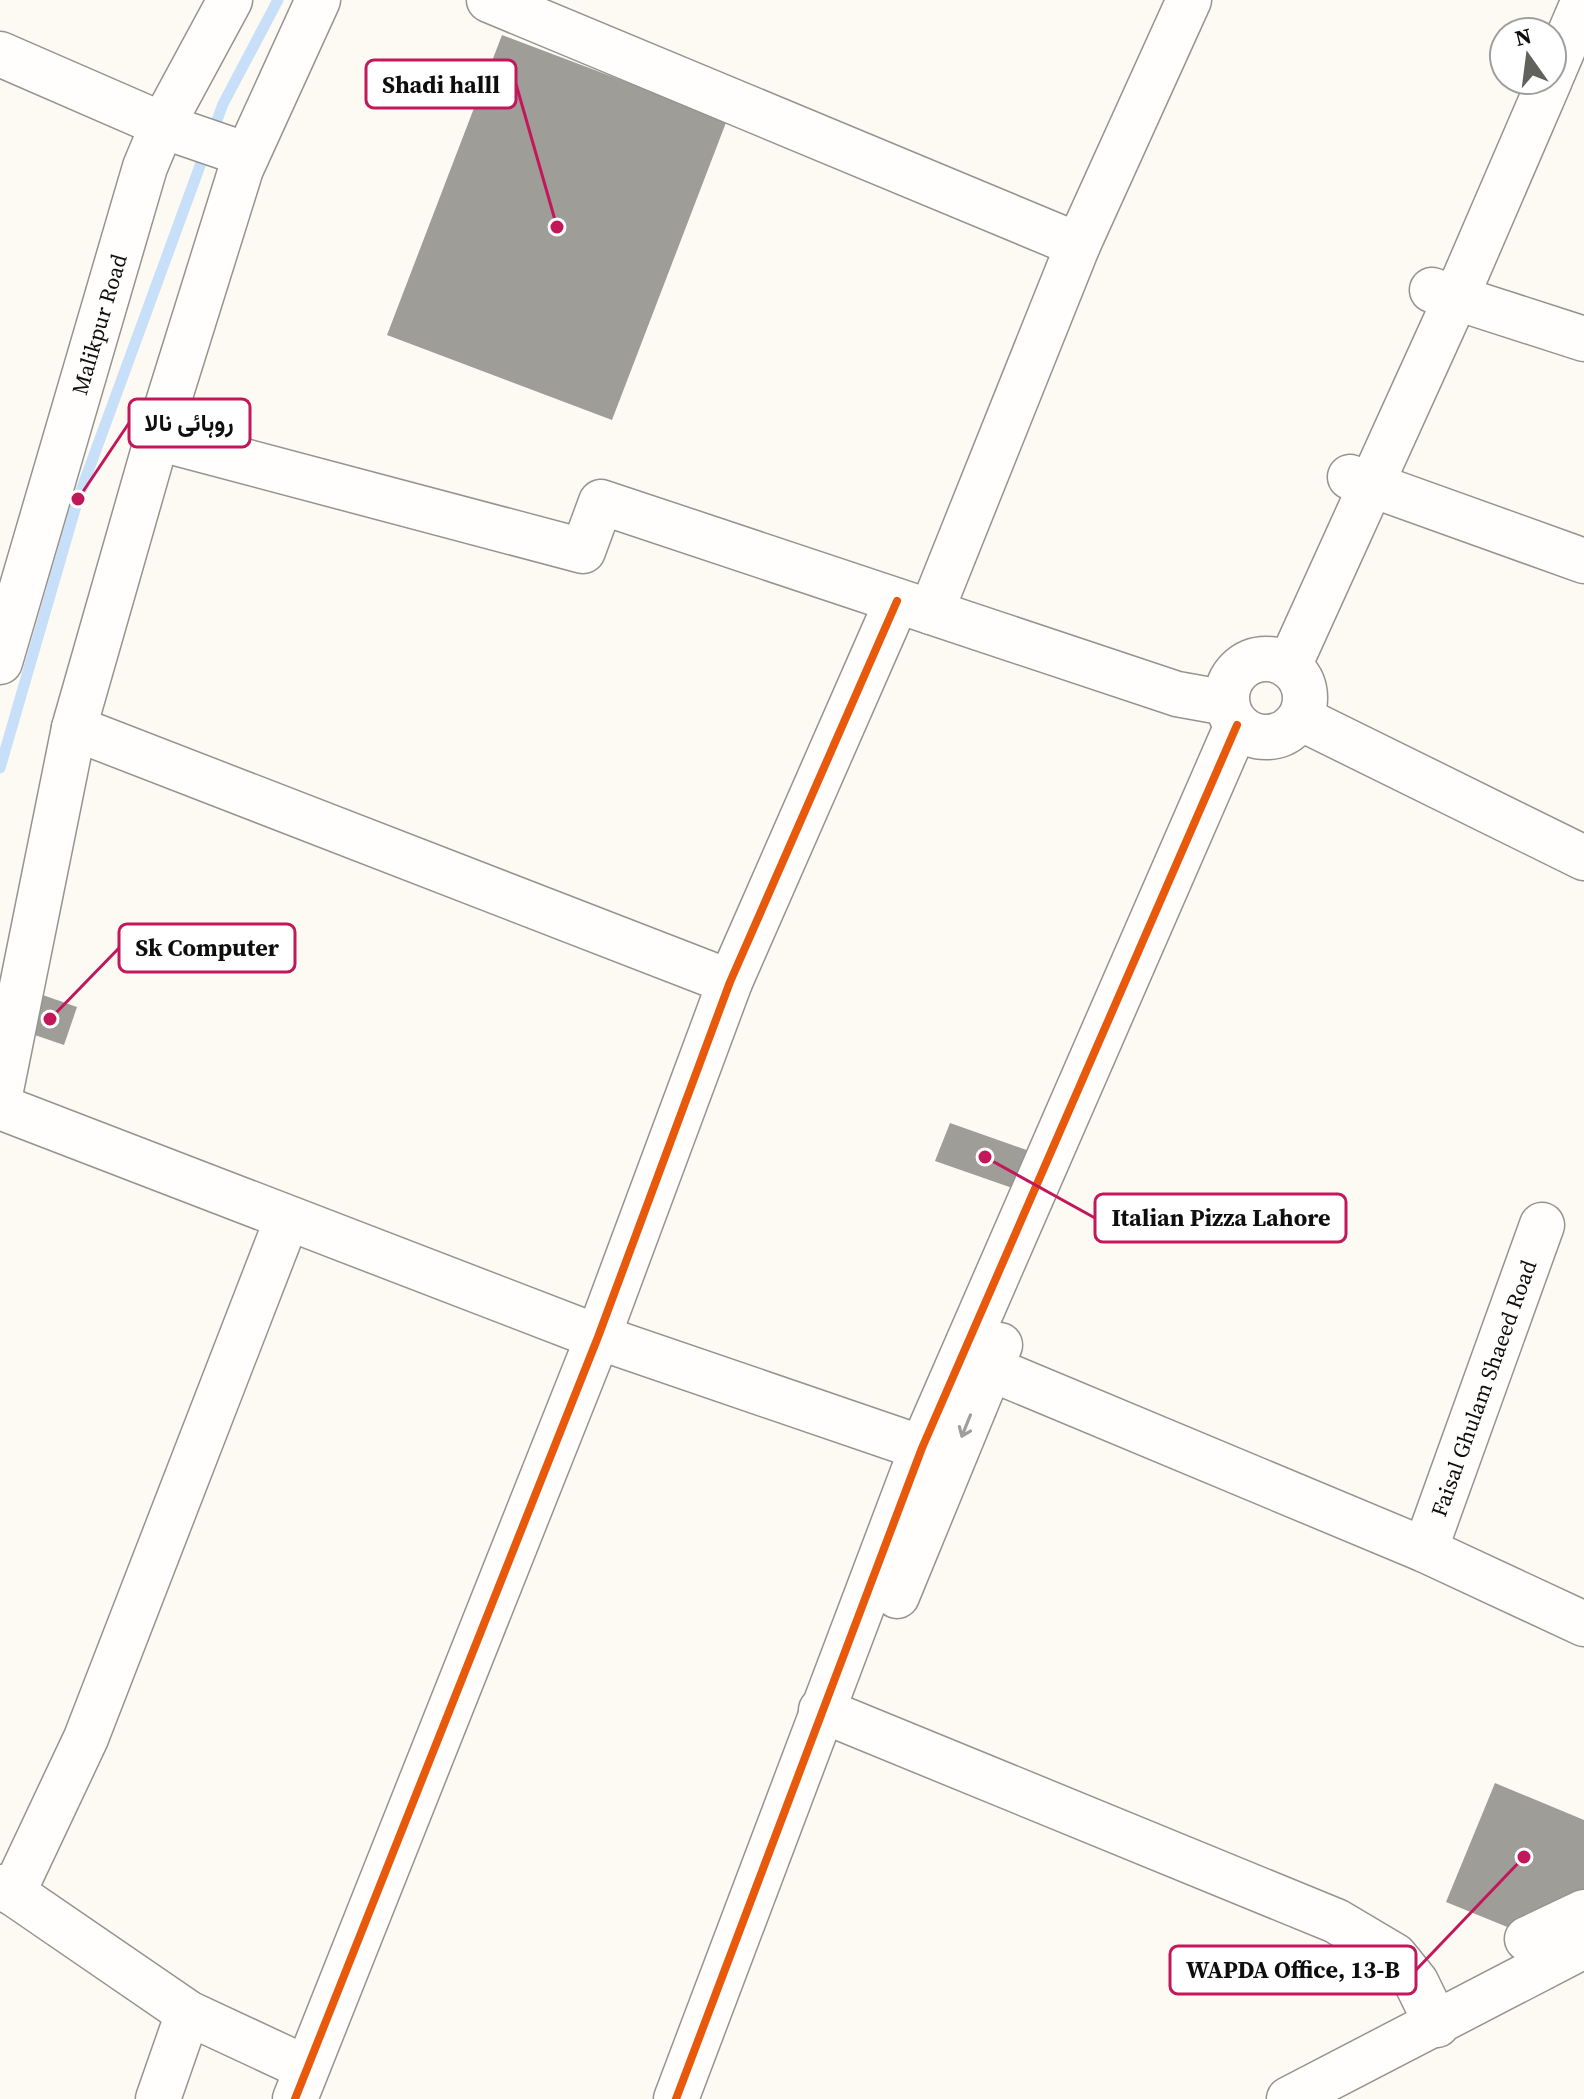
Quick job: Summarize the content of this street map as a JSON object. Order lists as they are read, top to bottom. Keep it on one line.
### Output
{"streets":{"street":["Malikpur Road","Faisal Ghulam Shaeed Road"]},"places":["Shadi halll","روہائی نالا","Sk Computer","Italian Pizza Lahore","WAPDA Office, 13-B"],"north":"top"}
